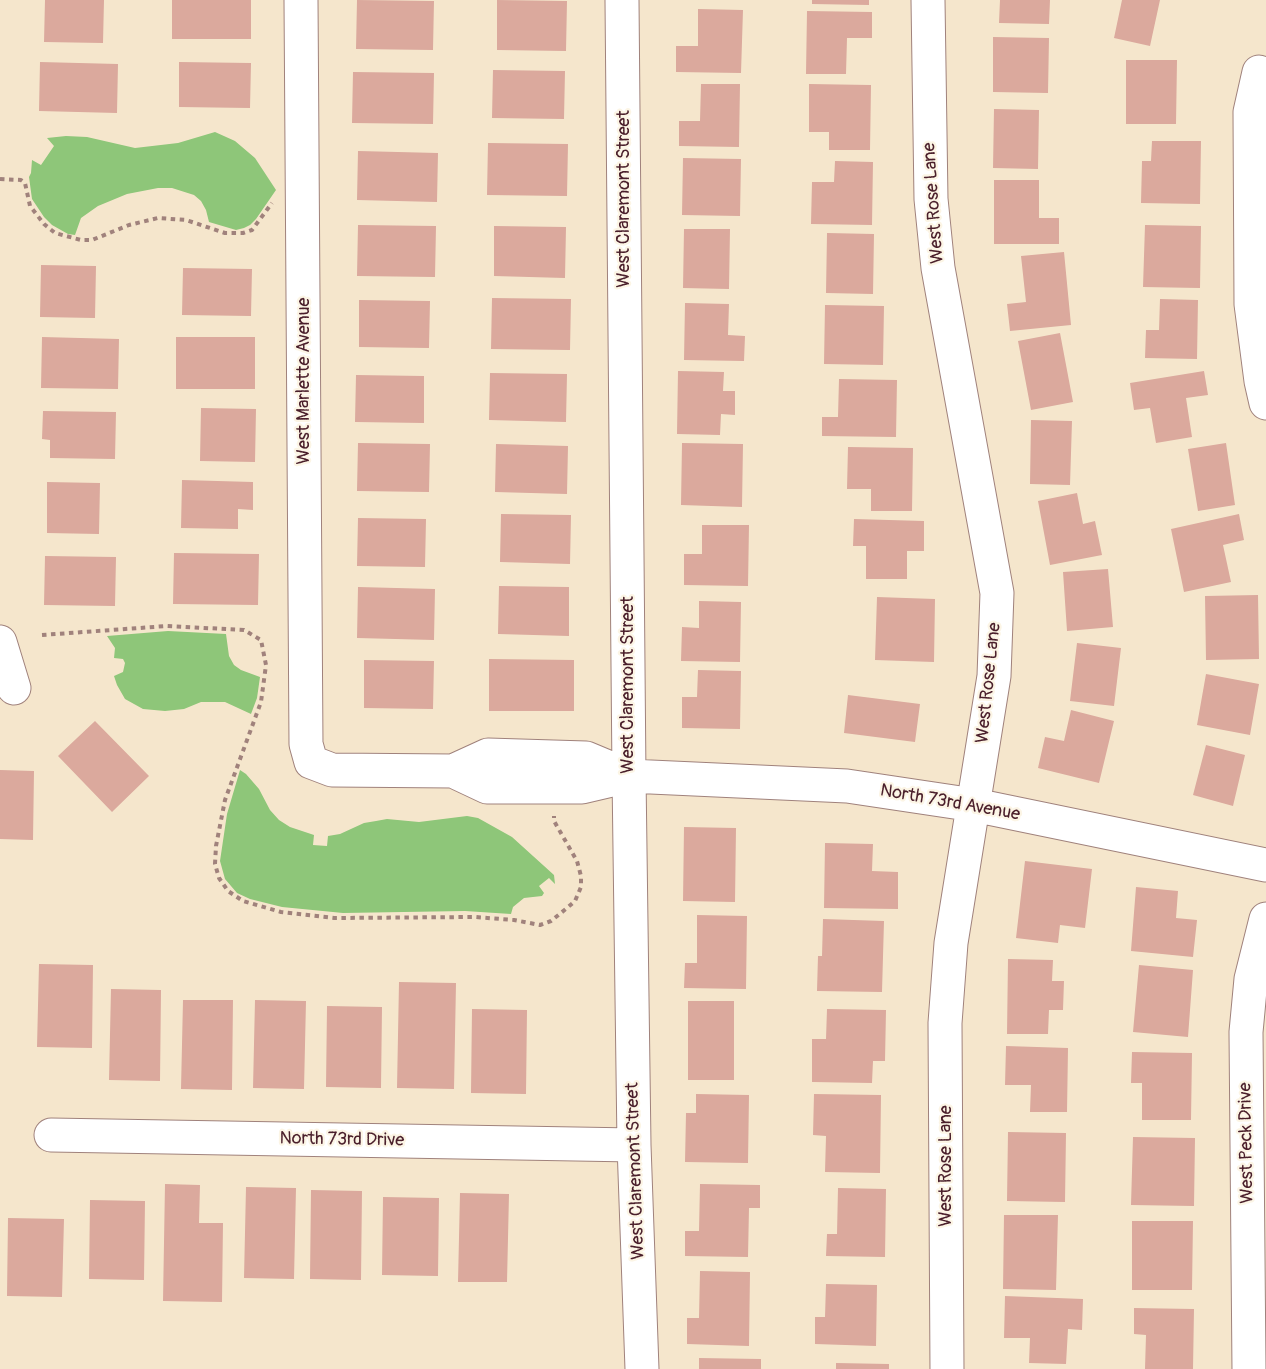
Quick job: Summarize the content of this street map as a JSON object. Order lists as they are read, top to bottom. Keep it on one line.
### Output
{"streets":{"street":["West Claremont Street","West Rose Lane","West Marlette Avenue","North 73rd Avenue","North 73rd Drive","West Peck Drive"]},"crossings":[["West Claremont Street","North 73rd Avenue"],["West Claremont Street","North 73rd Drive"],["West Rose Lane","North 73rd Avenue"],["West Marlette Avenue","North 73rd Avenue"]]}
